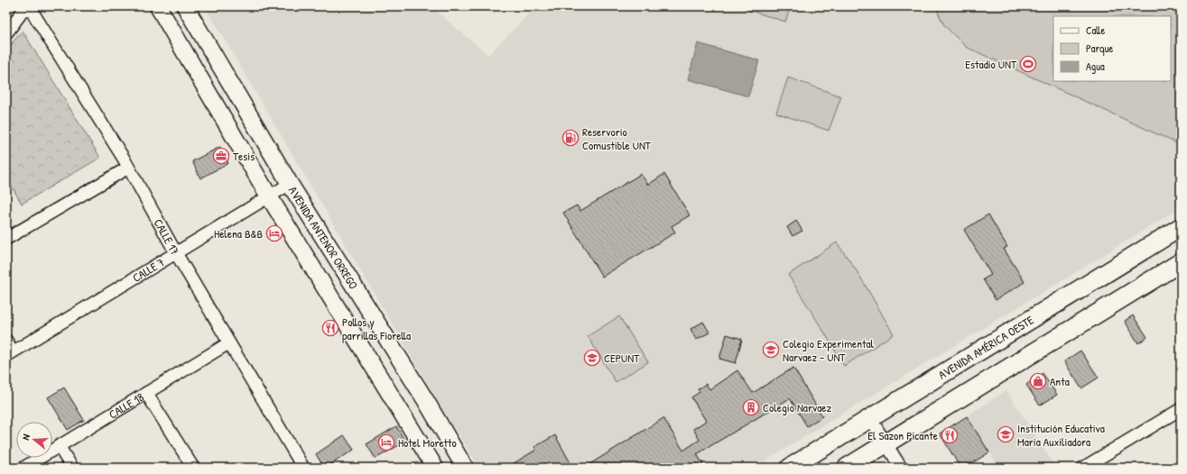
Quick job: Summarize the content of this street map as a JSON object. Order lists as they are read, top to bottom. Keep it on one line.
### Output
{"streets":{"main road":["AVENIDA AMÉRICA OESTE"],"street":["CALLE 17","AVENIDA ANTENOR ORREGO","CALLE 7","CALLE 18"]},"crossings":[["CALLE 17","CALLE 7"],["CALLE 17","CALLE 18"],["AVENIDA ANTENOR ORREGO","CALLE 7"]],"places":{"sports":["Estadio UNT"],"fuel station":["Reservorio Comustible UNT"],"office":["Tesis"],"hotel":["Helena B&B","Hotel Moretto"],"restaurant":["Pollos y parrillas Fiorella","El Sazon Picante"],"school or university":["Colegio Experimental Narvaez - UNT","CEPUNT","Institución Educativa Maria Auxiliadora"],"shop":["Anta"],"building":["Colegio Narvaez"]},"legend":["Calle","Parque","Agua"],"north":"left"}
